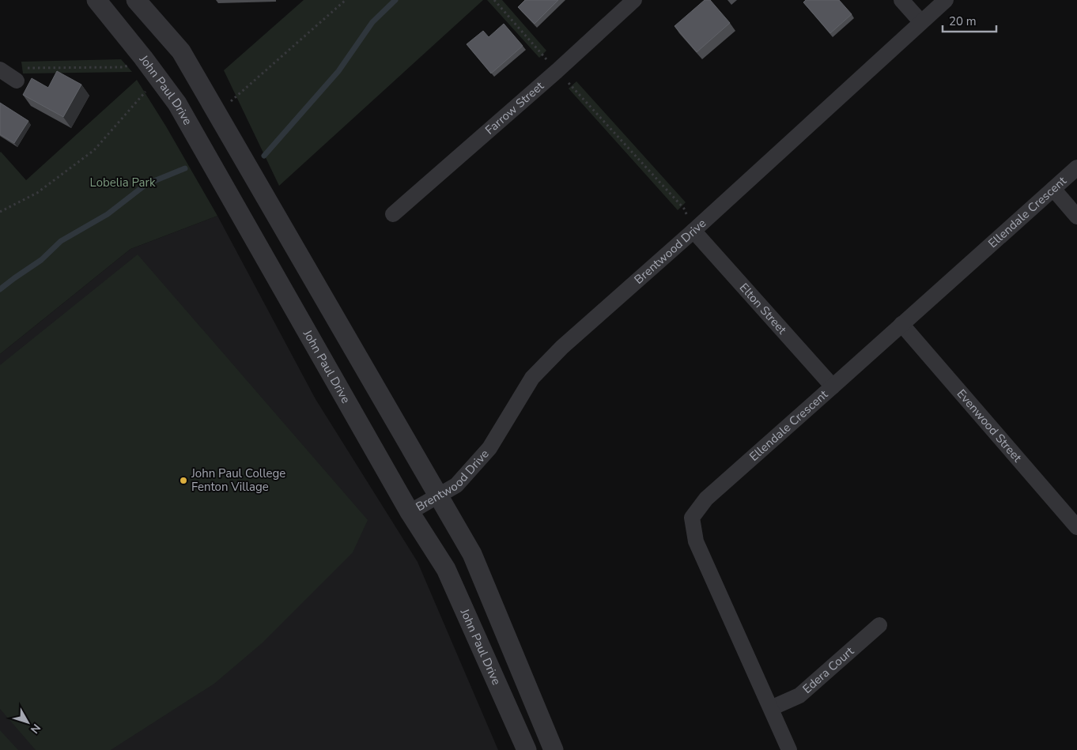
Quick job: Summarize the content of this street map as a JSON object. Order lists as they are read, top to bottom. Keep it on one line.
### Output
{"streets":{"street":["John Paul Drive","Farrow Street","Ellendale Crescent","Brentwood Drive","Elton Street","Evenwood Street","Edera Court"]},"crossings":[["John Paul Drive","Brentwood Drive"],["Ellendale Crescent","Elton Street"],["Ellendale Crescent","Evenwood Street"],["Ellendale Crescent","Edera Court"],["Brentwood Drive","Elton Street"]],"parks":["Lobelia Park"],"places":["John Paul College Fenton Village"],"scale_bar":"20 m","north":"bottom right"}
